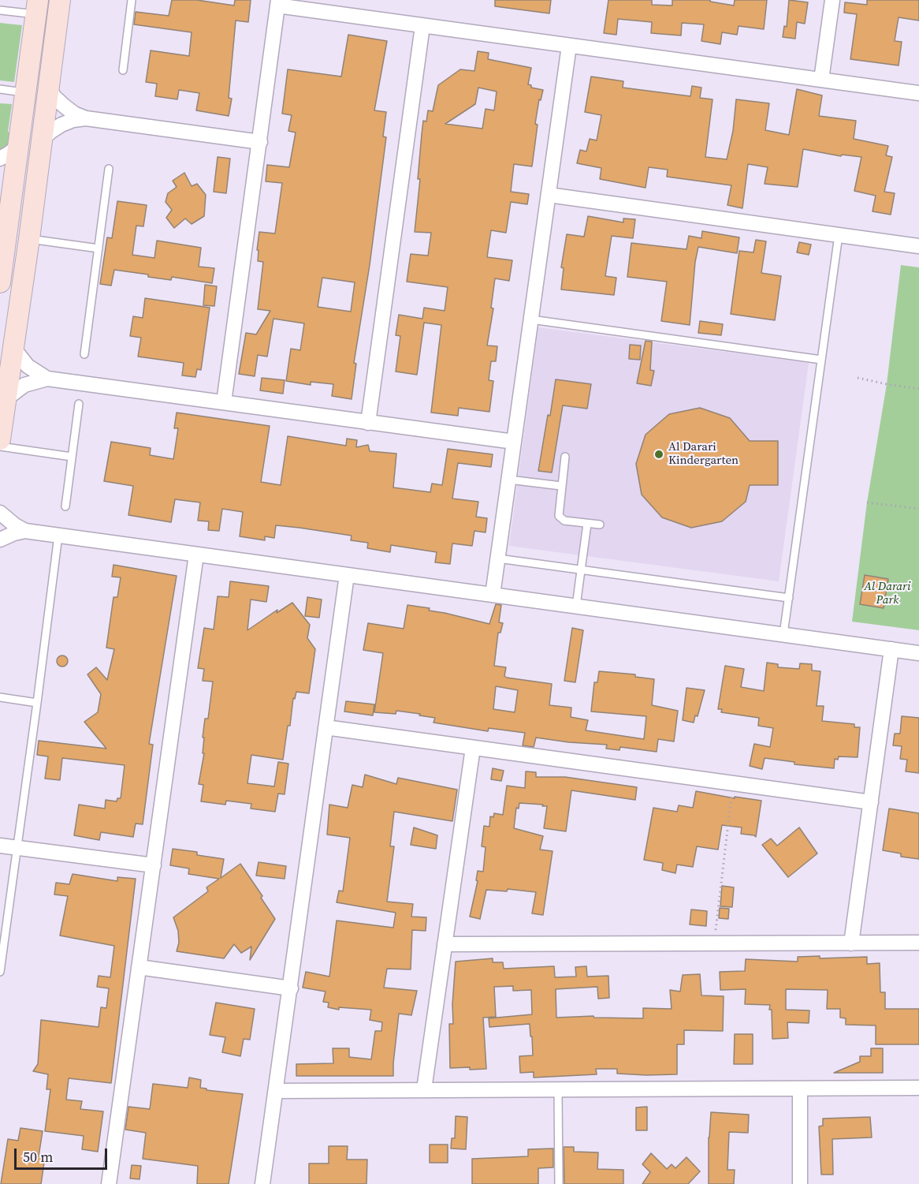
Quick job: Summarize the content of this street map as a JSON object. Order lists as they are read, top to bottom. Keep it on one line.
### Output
{"parks":["Al Darari Park"],"places":["Al Darari Kindergarten"],"scale_bar":"50 m"}
